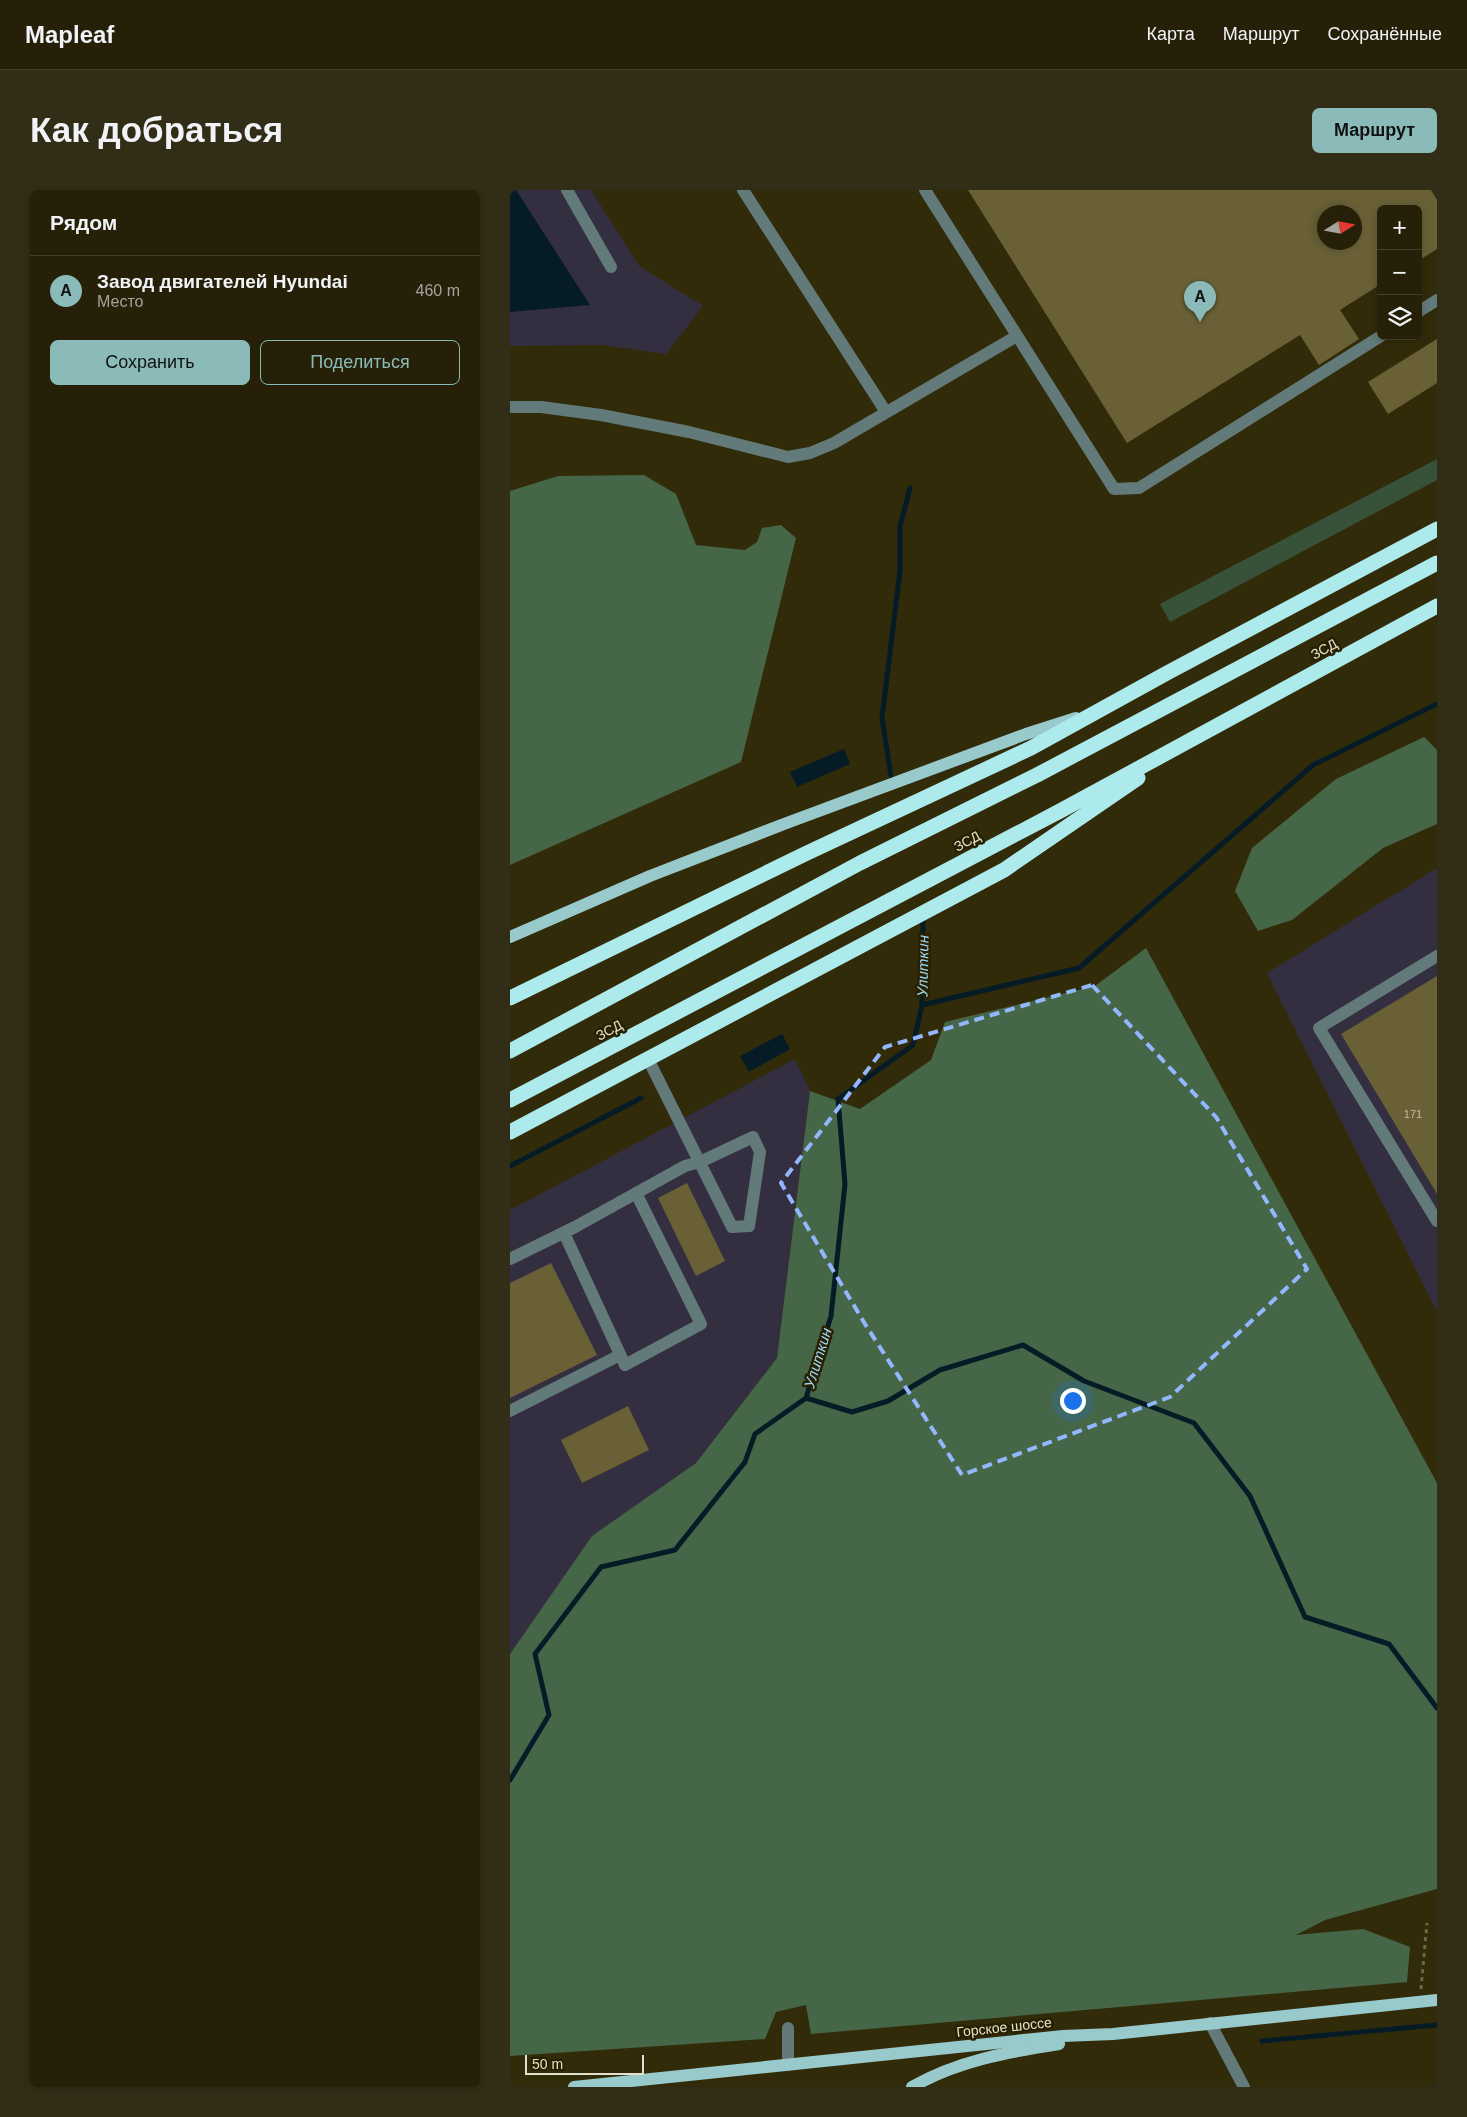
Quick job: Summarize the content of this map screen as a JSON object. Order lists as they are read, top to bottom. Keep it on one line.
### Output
{"streets":{"highway":["ЗСД"],"main road":["Горское шоссе"]},"water":["Улиткин"],"house_numbers":["171"],"scale_bar":"50 m","north":"right","page":{"header":"Mapleaf","nav":["Карта","Маршрут","Сохранённые"],"buttons":["Маршрут",["Сохранить","Поделиться"]],"title":"Как добраться","heading":"Рядом","map_buttons":["+","−"],"list":[{"mark":"A","name":"Завод двигателей Hyundai","note":"Место","value":"460 m"}],"pins":"A","scale":"50 m"}}
